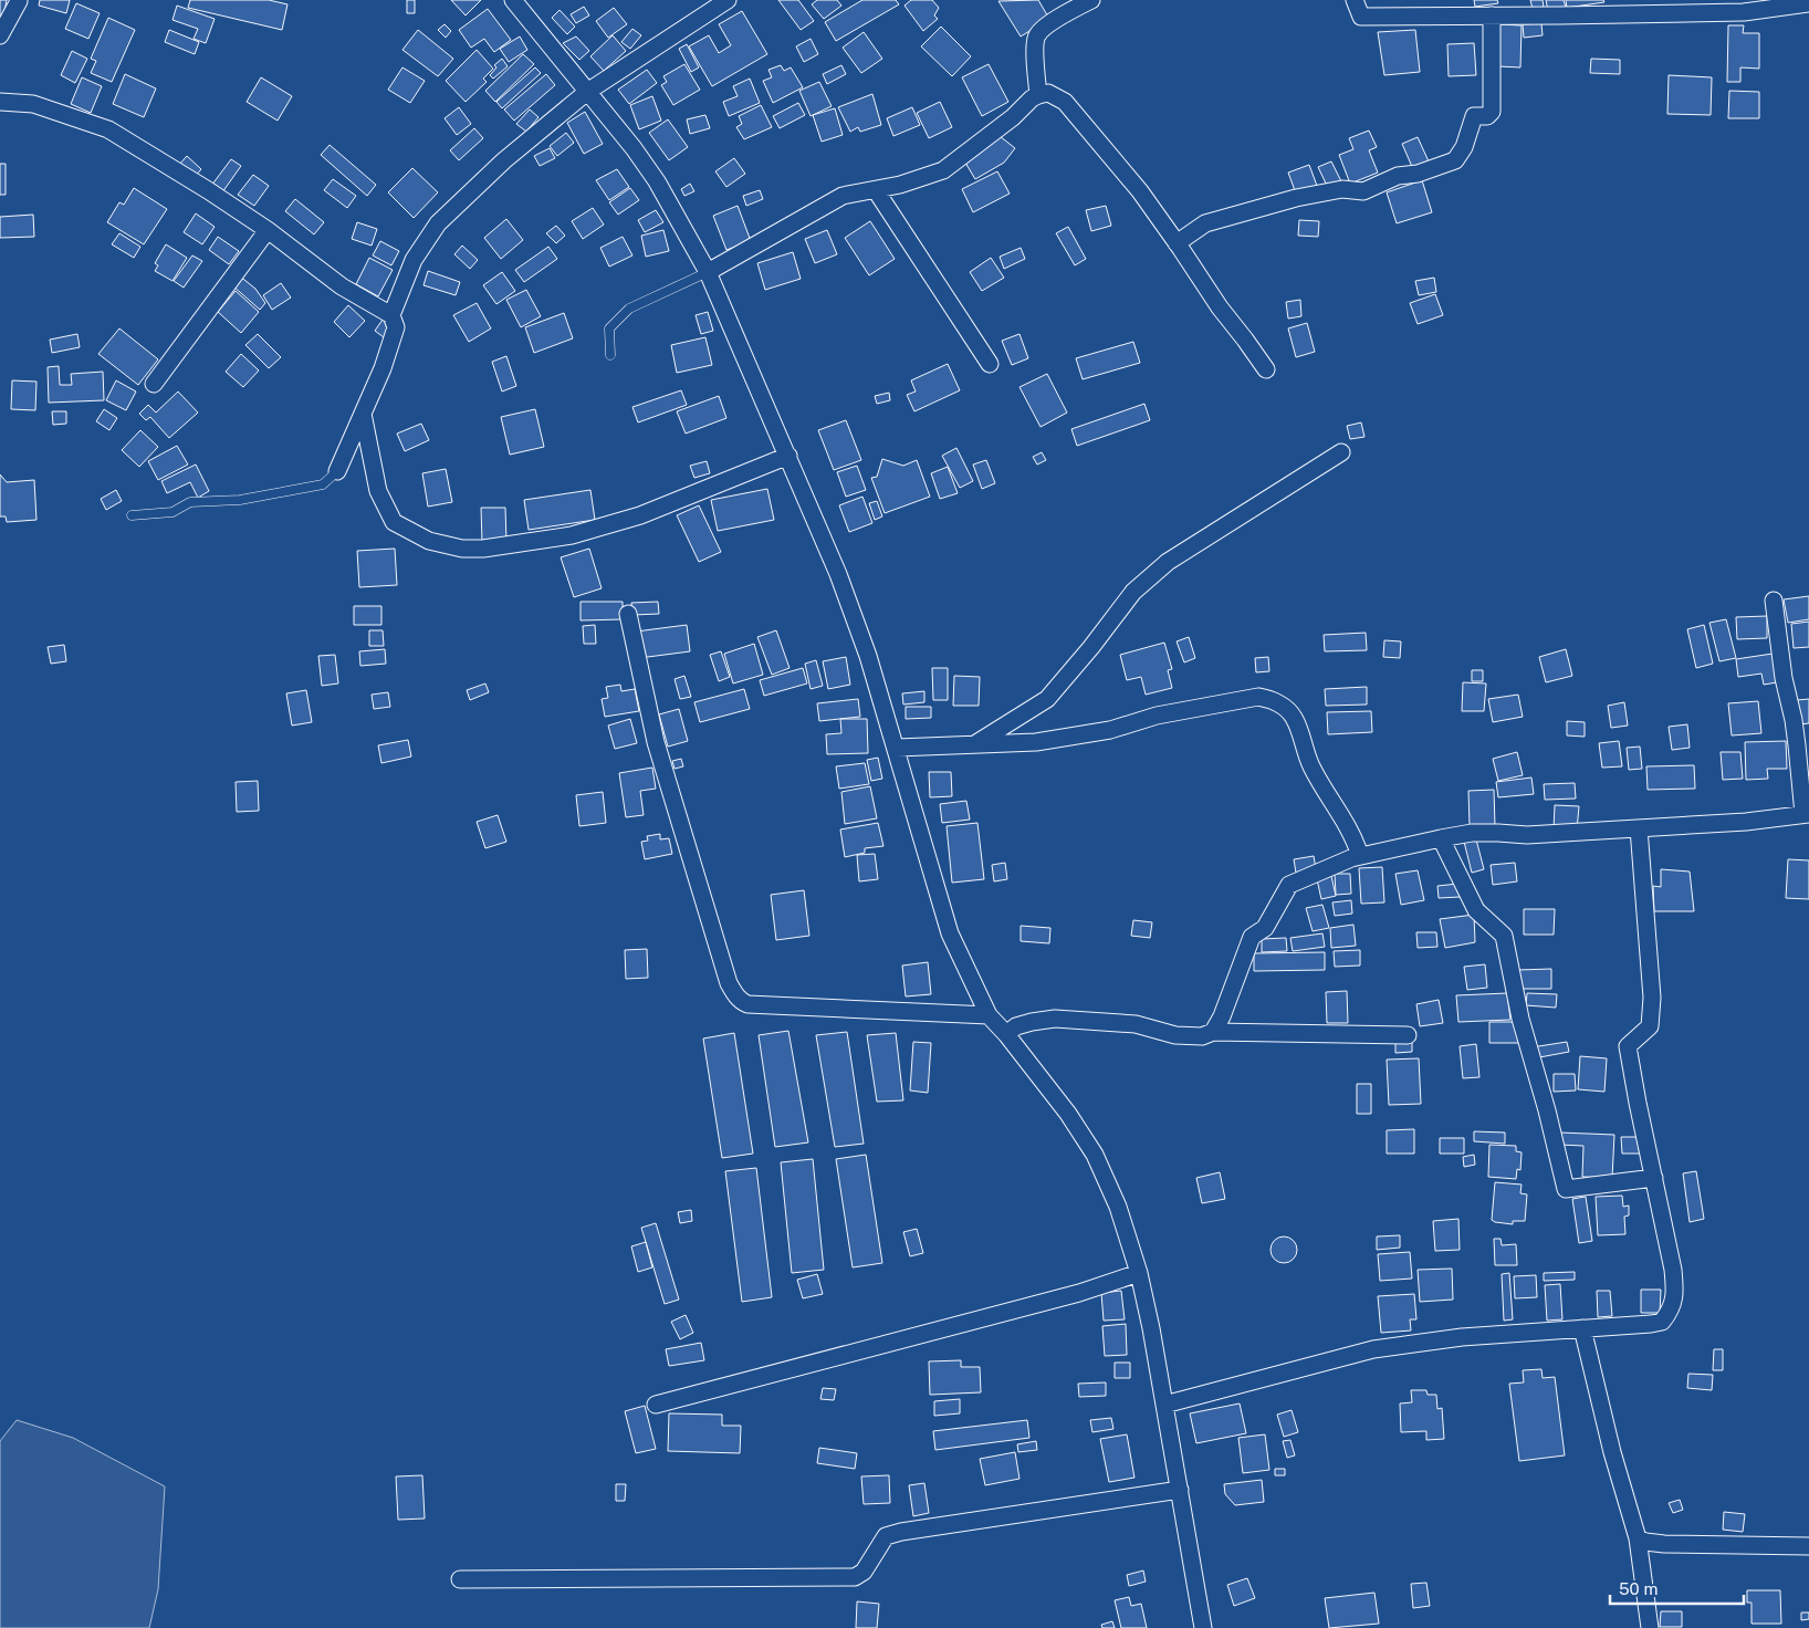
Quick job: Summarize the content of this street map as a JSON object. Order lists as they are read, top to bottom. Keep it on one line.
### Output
{"scale_bar":"50 m"}
